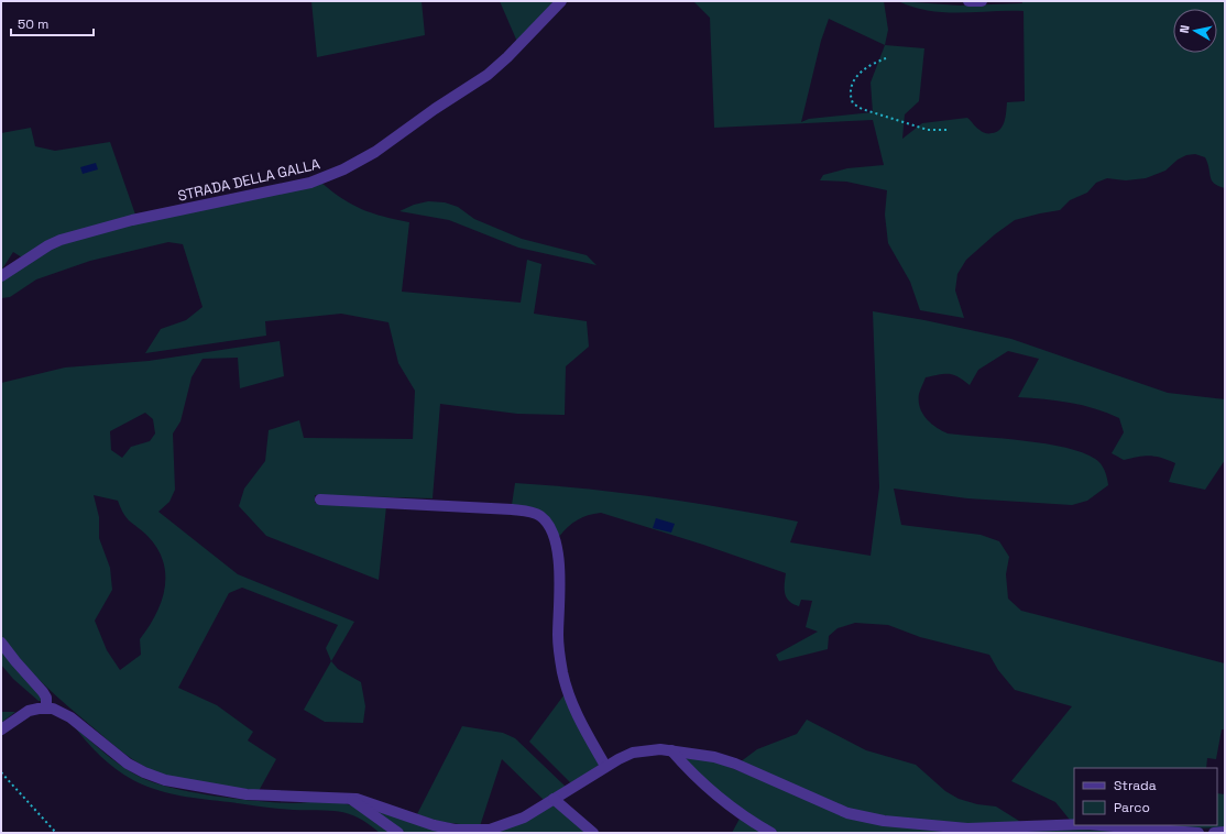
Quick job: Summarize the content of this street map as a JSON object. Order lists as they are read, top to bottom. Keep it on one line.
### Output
{"streets":{"street":["STRADA DELLA GALLA"]},"legend":["Strada","Parco"],"scale_bar":"50 m","north":"left"}
